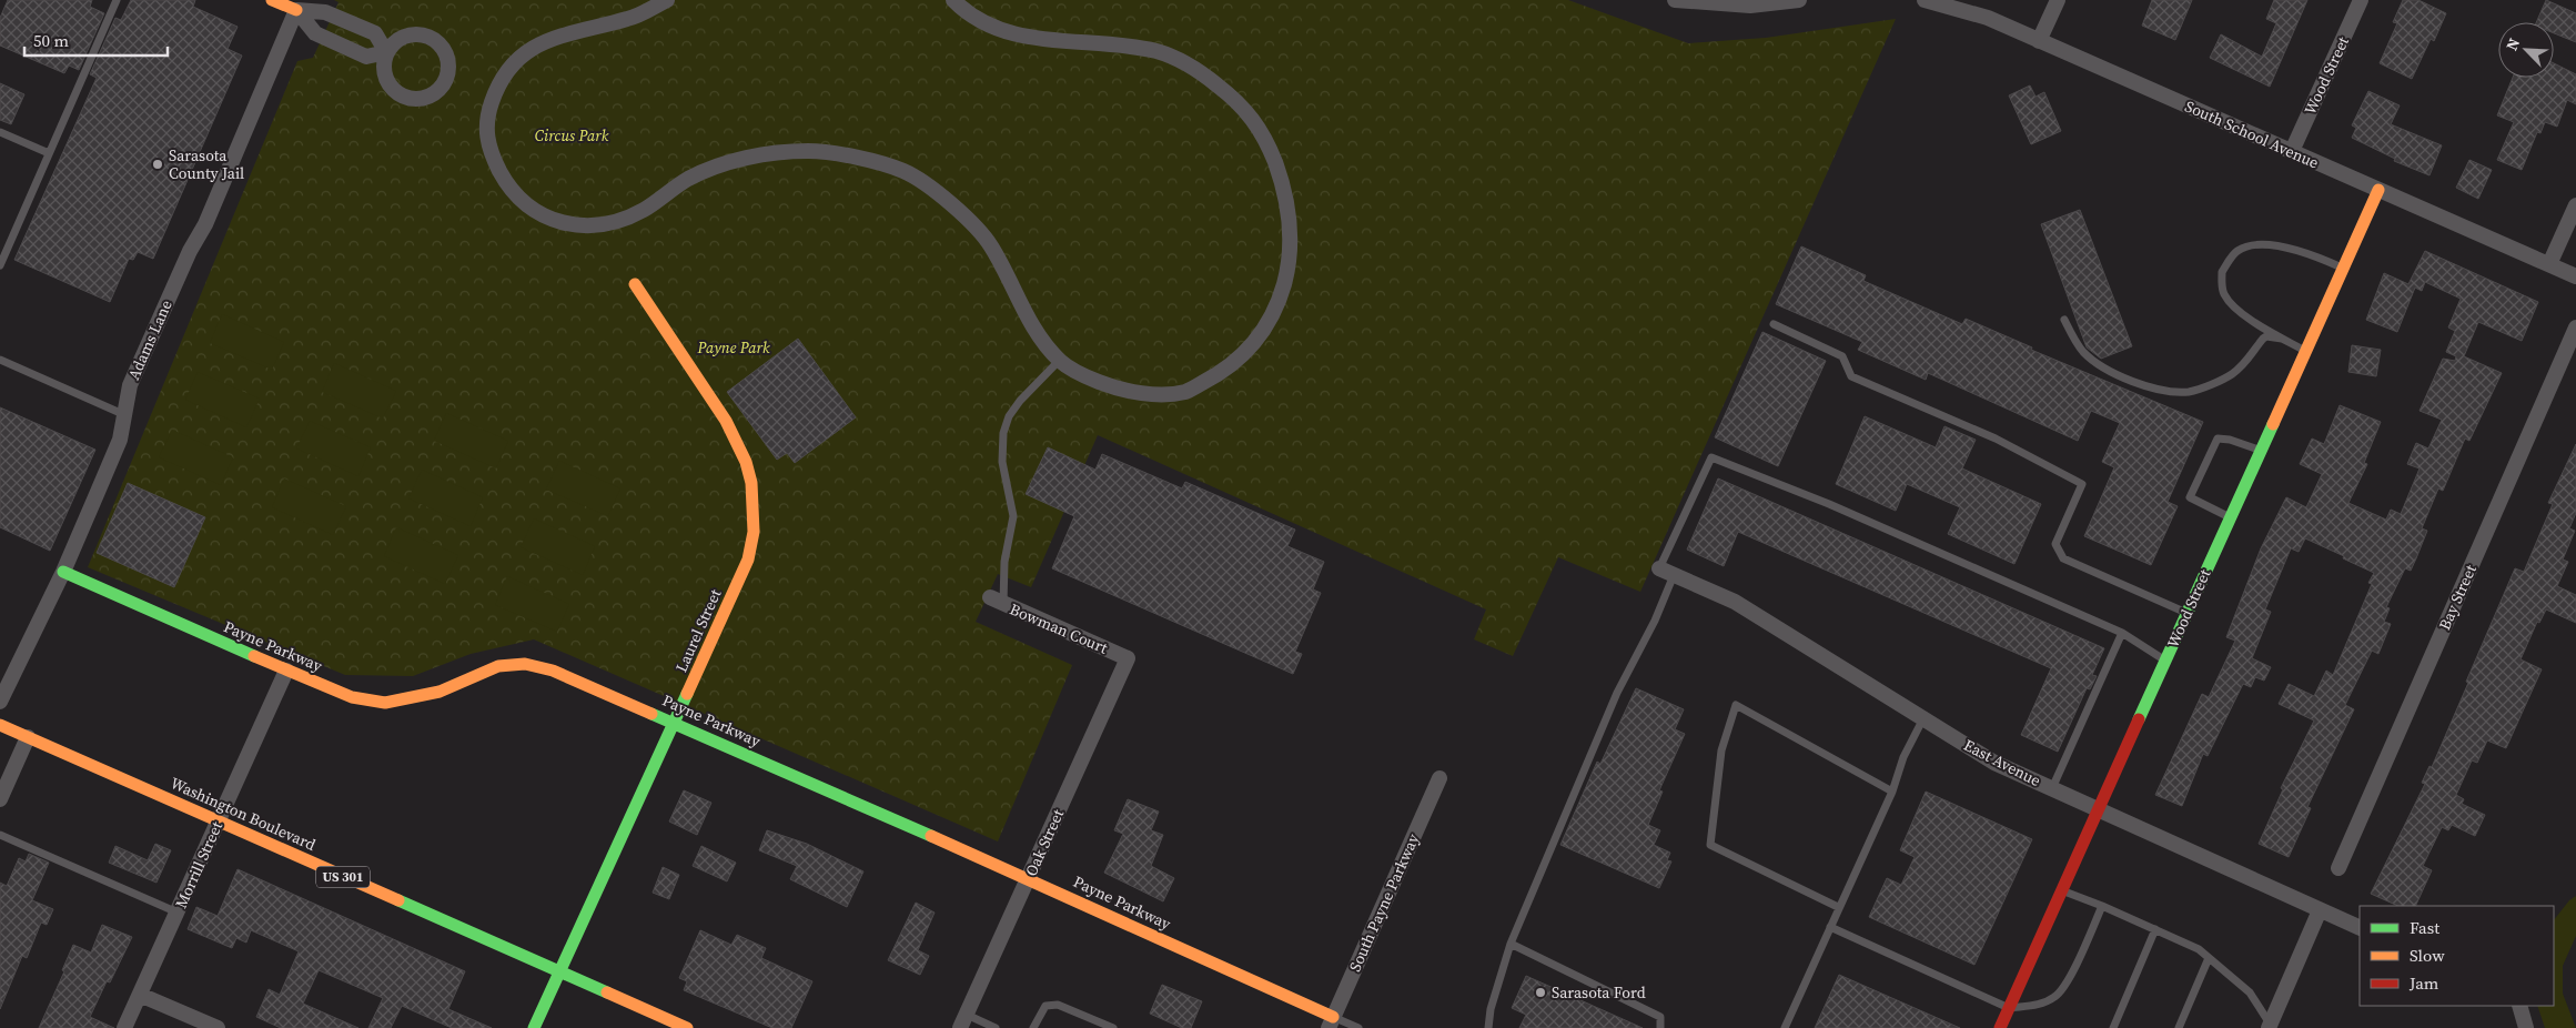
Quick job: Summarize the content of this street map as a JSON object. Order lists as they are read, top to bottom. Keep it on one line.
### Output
{"streets":{"street":["Wood Street","South School Avenue","Adams Lane","Bay Street","Bowman Court","Laurel Street","Payne Parkway","East Avenue","Washington Boulevard","Oak Street","Morrill Street","US 301","South Payne Parkway"]},"crossings":[["Wood Street","South School Avenue"],["Wood Street","East Avenue"],["Adams Lane","Payne Parkway"],["Bowman Court","Oak Street"],["Laurel Street","Payne Parkway"],["Laurel Street","Washington Boulevard"],["Payne Parkway","Oak Street"],["Payne Parkway","Morrill Street"],["Payne Parkway","South Payne Parkway"],["Washington Boulevard","Morrill Street"]],"parks":["Circus Park","Payne Park"],"places":["Sarasota County Jail","Sarasota Ford"],"legend":["Fast","Slow","Jam"],"scale_bar":"50 m","north":"top left"}
